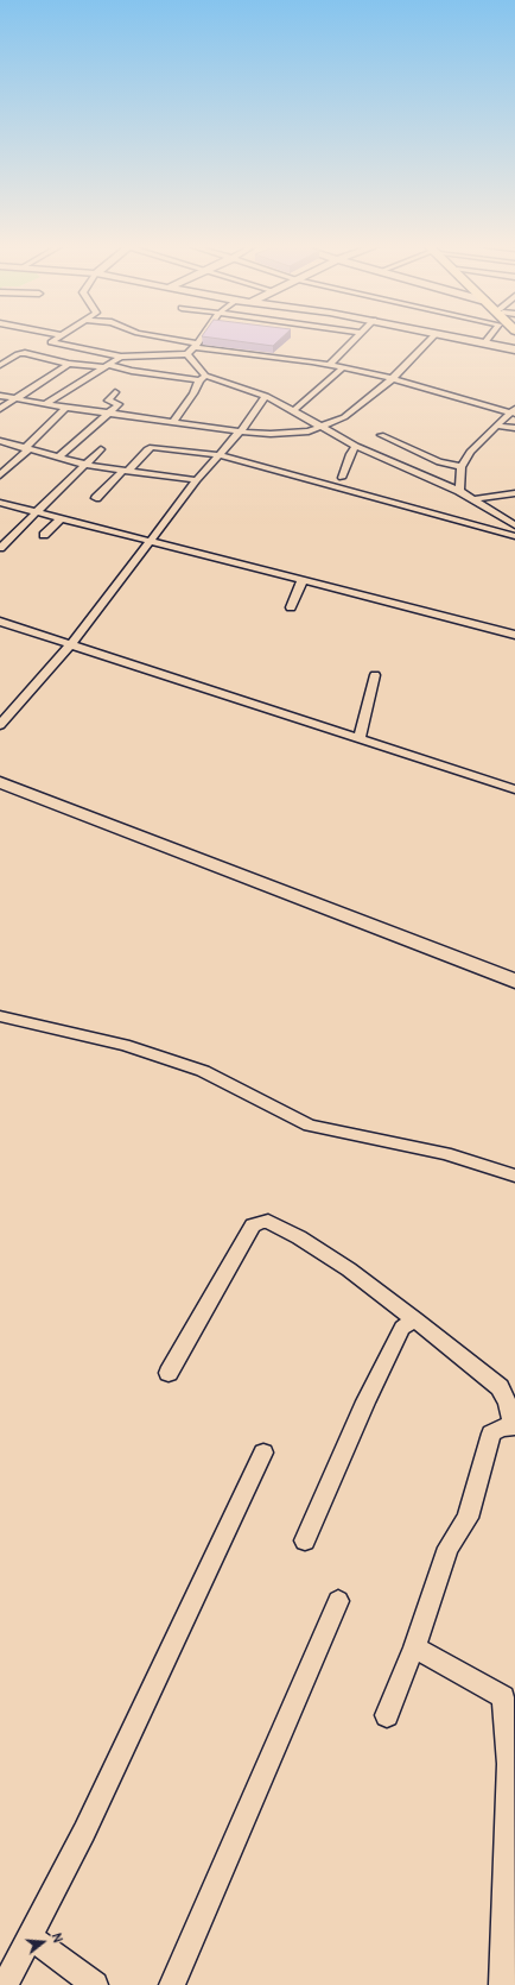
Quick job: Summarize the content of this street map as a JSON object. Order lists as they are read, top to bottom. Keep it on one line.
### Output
{"north":"right"}
